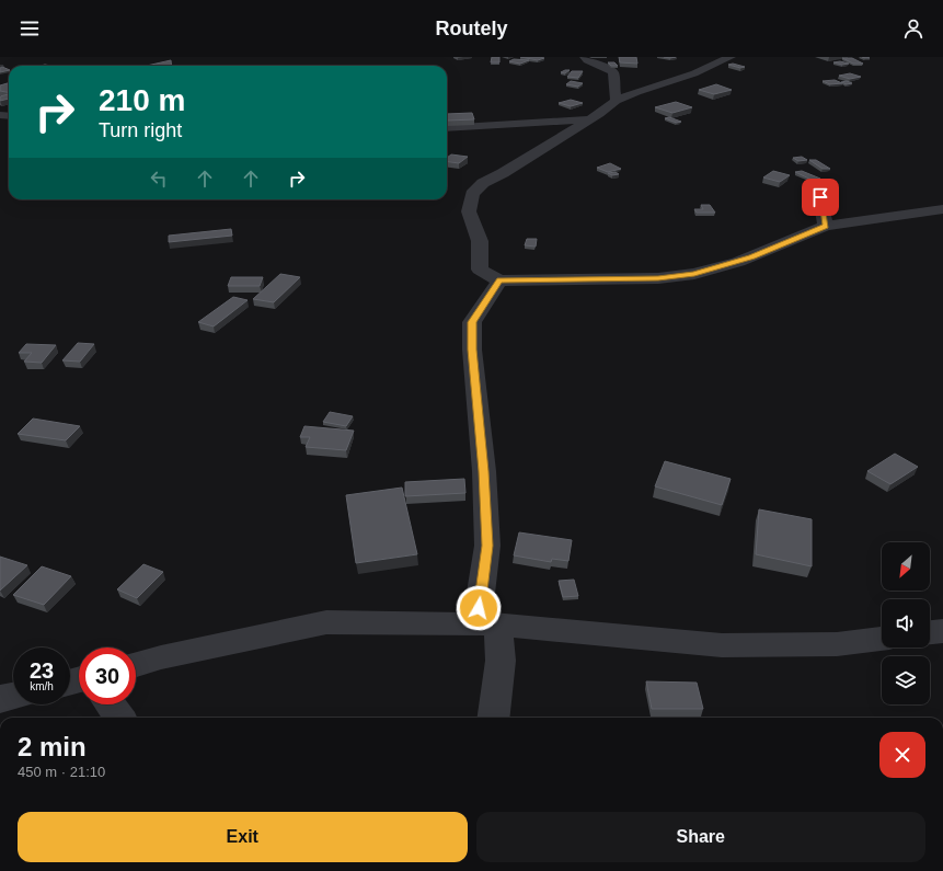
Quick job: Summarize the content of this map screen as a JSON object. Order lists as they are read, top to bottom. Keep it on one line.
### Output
{"north":"bottom left","page":{"header":"Routely","turn":["210 m","Turn right"],"speed":"23 km/h","limit":"30","heading":["2 min","450 m · 21:10"],"buttons":["Exit","Share"]}}
